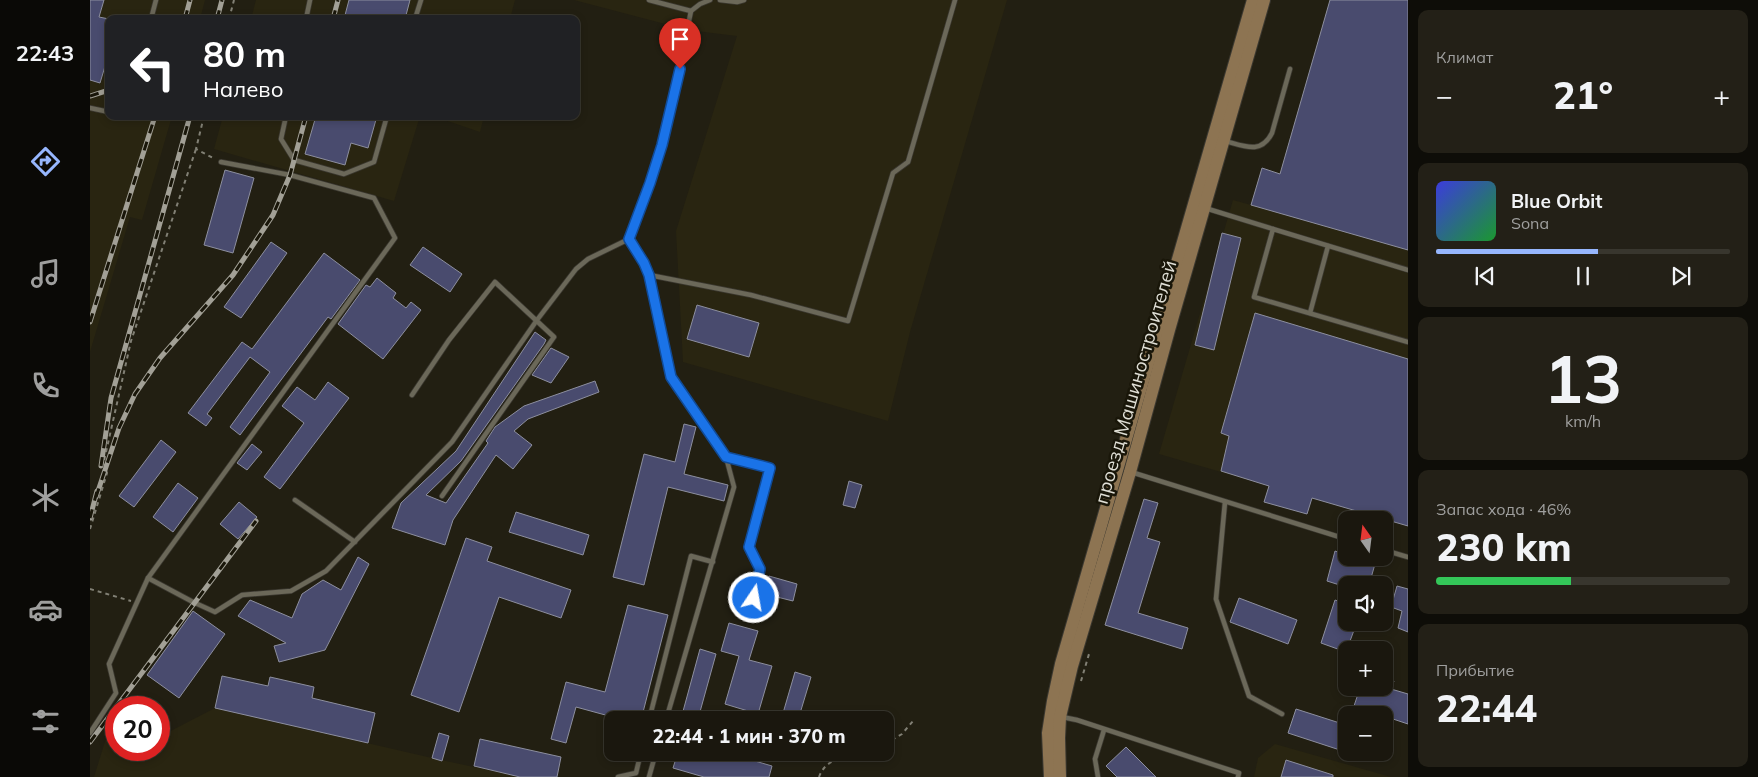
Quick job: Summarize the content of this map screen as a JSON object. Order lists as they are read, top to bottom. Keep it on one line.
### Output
{"streets":{"main road":["проезд Машиностроителей"]},"north":"top","page":{"tabs":"22:43","tile":["Климат",["13","km/h"],["Запас хода · 46%","230 km"],["Прибытие","22:44"]],"turn":["80 m","Налево"],"heat":["−","21°","+"],"song":["Blue Orbit","Sona"],"map_buttons":["+","−"],"limit":"20","trip":"22:44 · 1 мин · 370 m"}}
